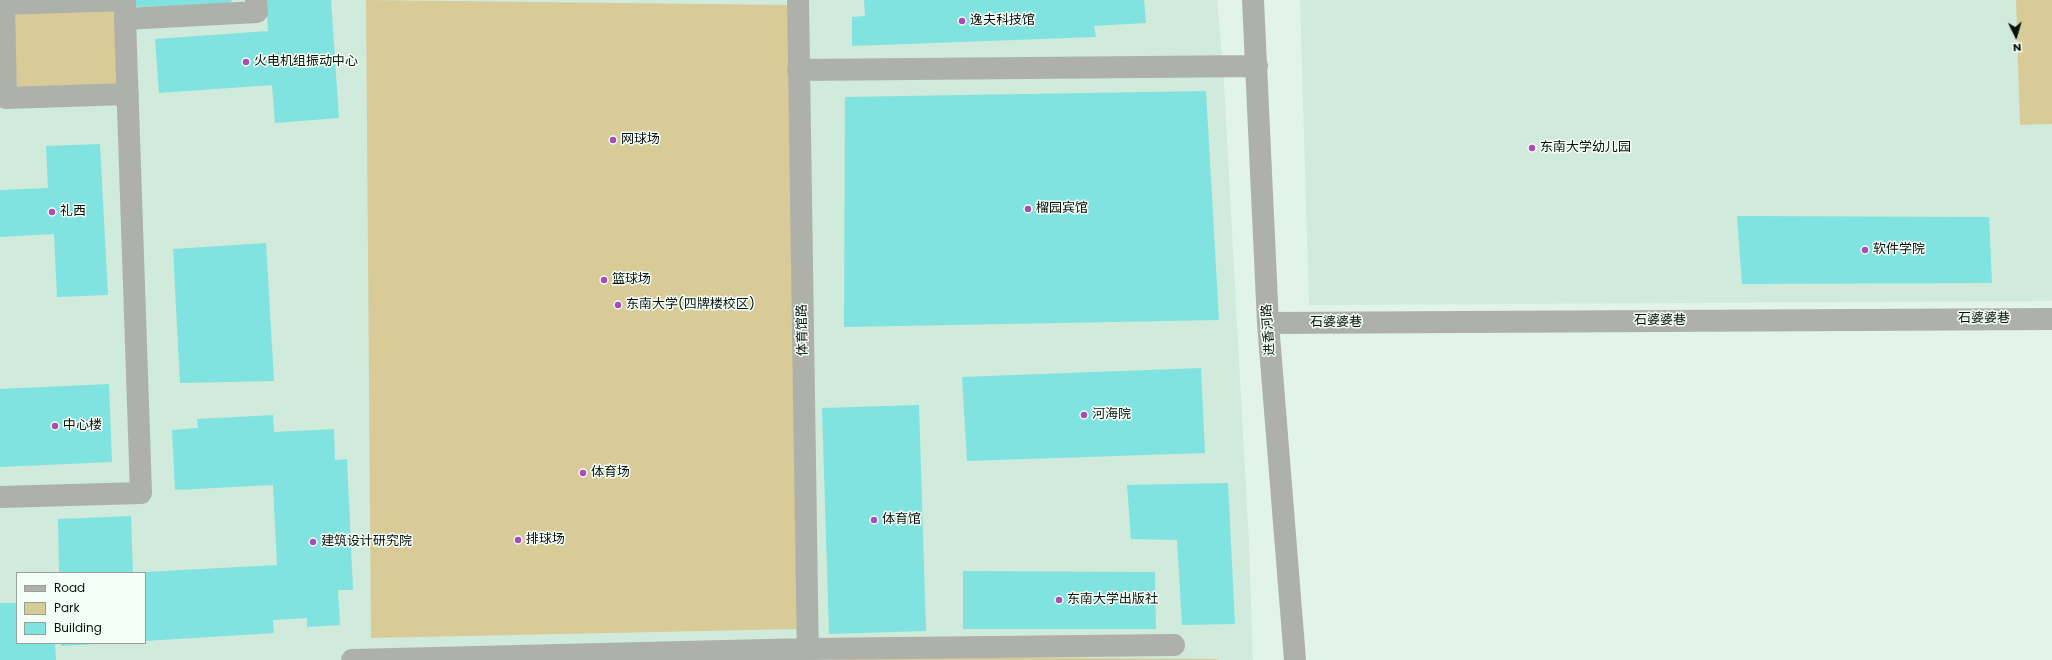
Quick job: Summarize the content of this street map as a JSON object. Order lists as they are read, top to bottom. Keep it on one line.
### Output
{"streets":{"street":["石婆婆巷","体育馆路","进香河路"]},"crossings":[["石婆婆巷","进香河路"]],"places":["逸夫科技馆","火电机组振动中心","网球场","东南大学幼儿园","榴园宾馆","礼西","软件学院","篮球场","东南大学(四牌楼校区)","河海院","中心楼","体育场","体育馆","排球场","建筑设计研究院","东南大学出版社"],"legend":["Road","Park","Building"],"north":"bottom"}
